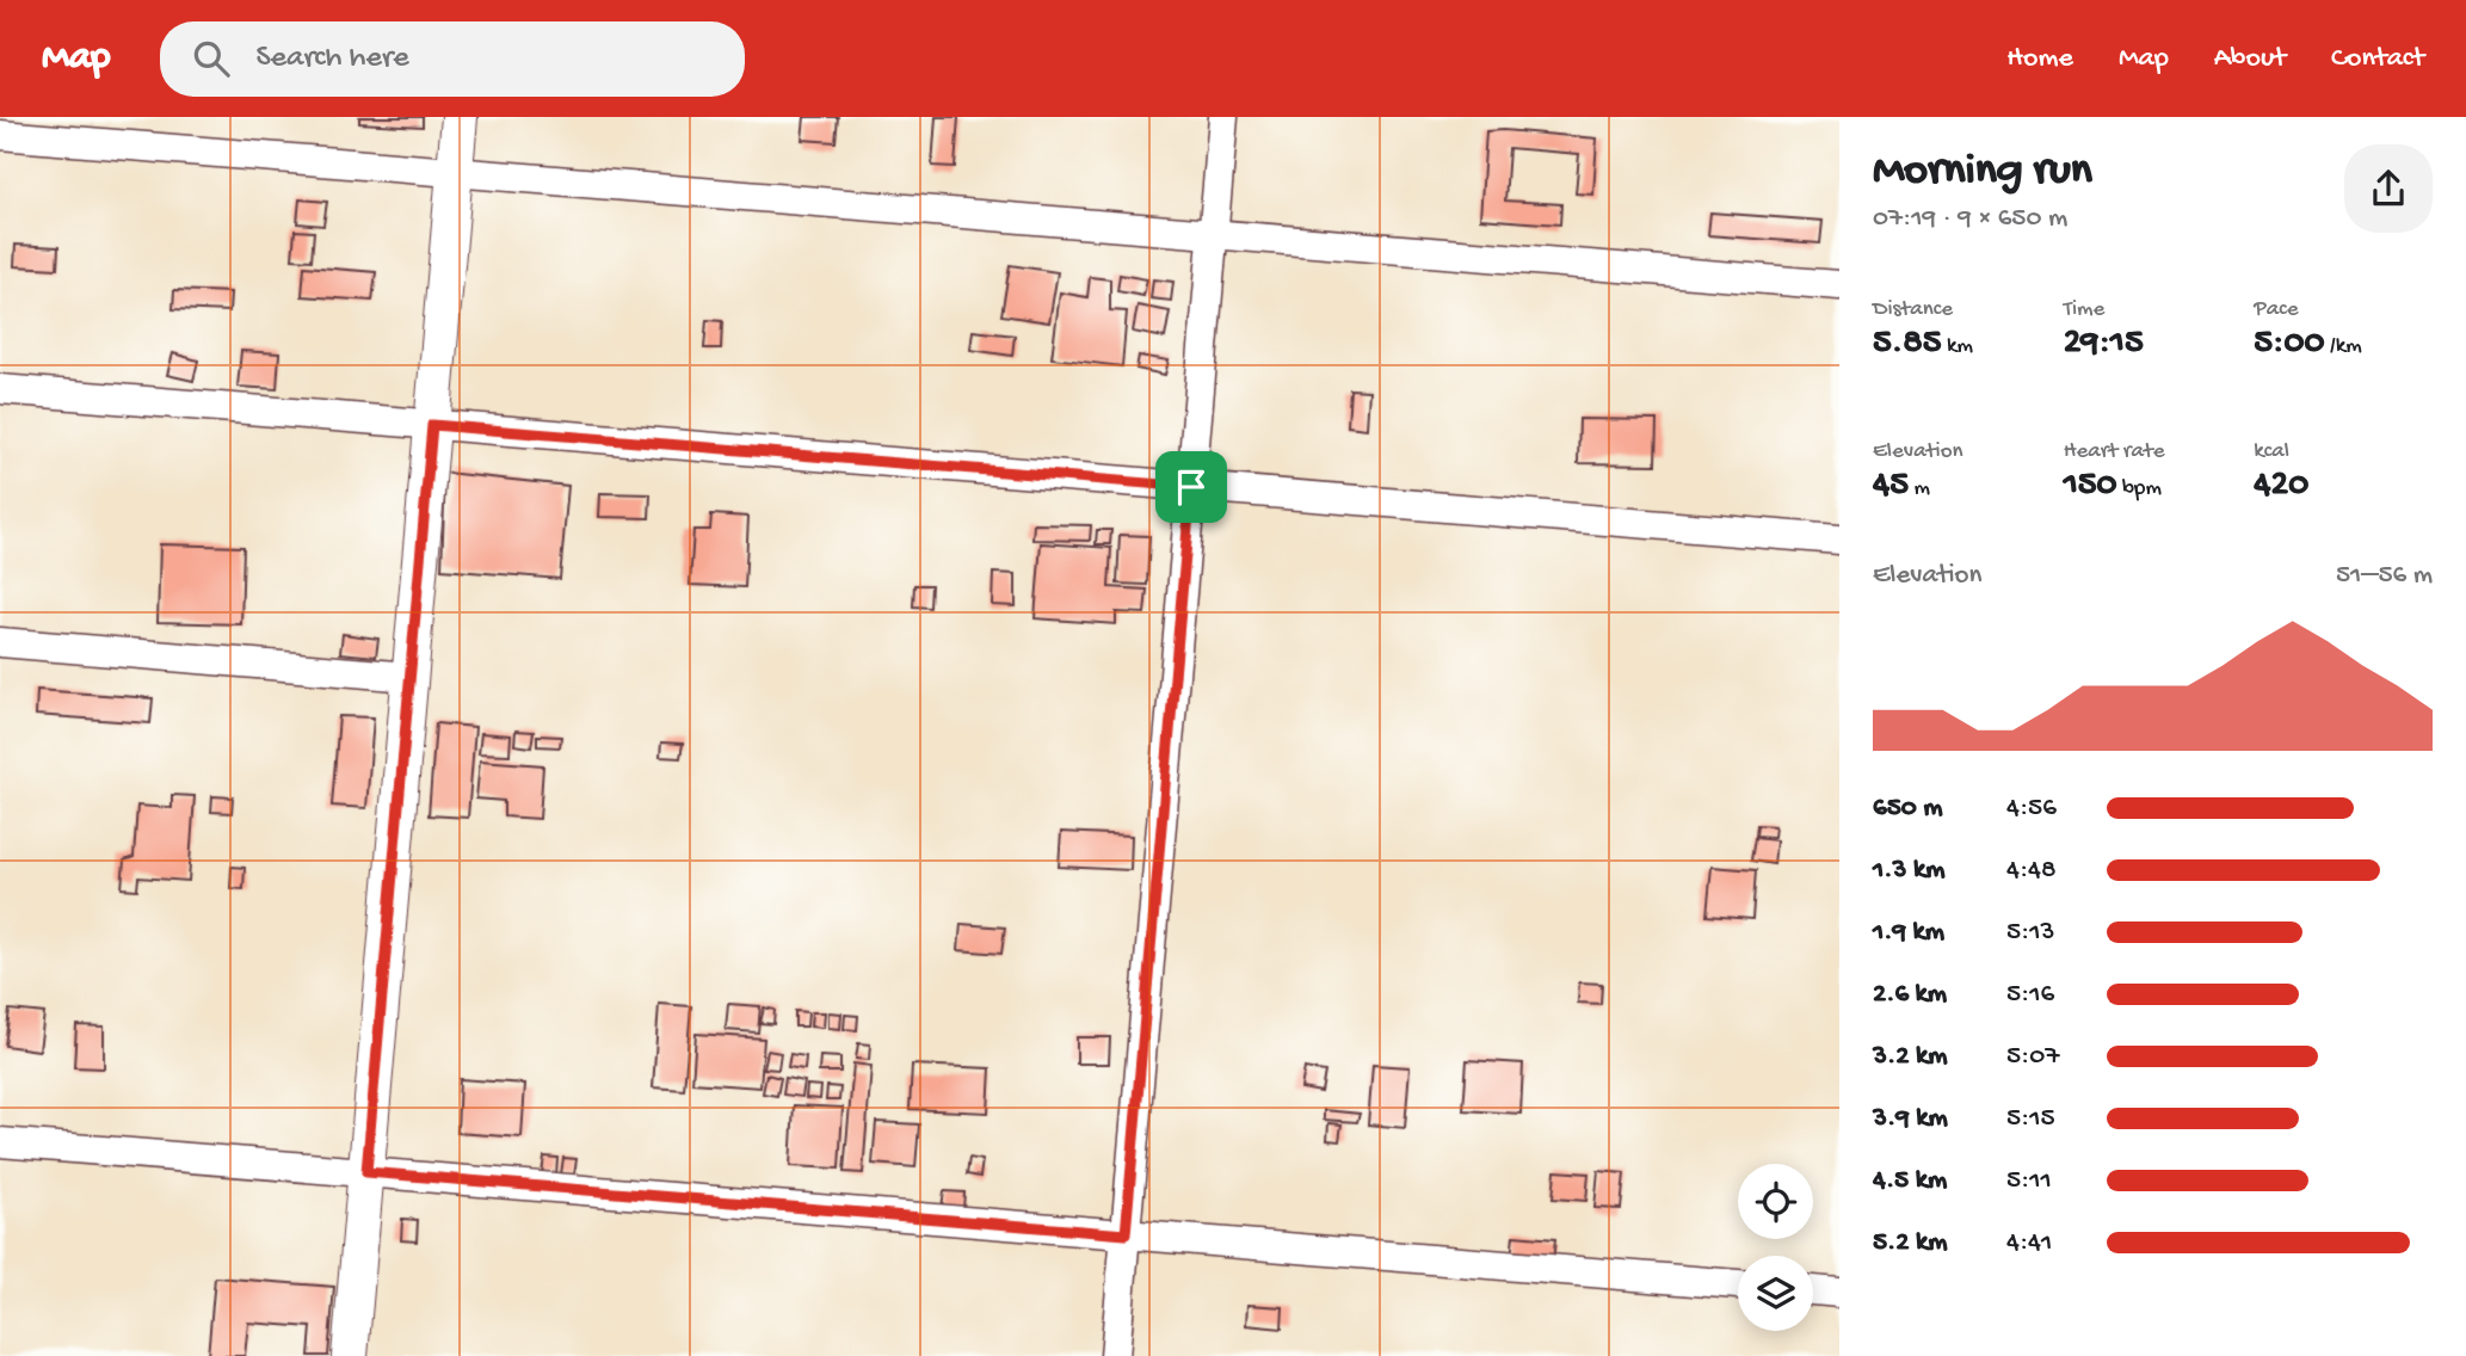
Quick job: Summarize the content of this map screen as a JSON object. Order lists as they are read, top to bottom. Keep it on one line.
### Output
{"page":{"header":"Map","search":"Search here","nav":["Home","Map","About","Contact"],"heading":["Morning run","07:19 · 9 × 650 m"],"stats":[["Distance","5.85 km"],["Time","29:15"],["Pace","5:00 /km"],["Elevation","45 m"],["Heart rate","150 bpm"],["kcal","420"]],"chart":["Elevation","51–56 m"],"list":[{"name":"650 m","note":"4:56"},{"name":"1.3 km","note":"4:48"},{"name":"1.9 km","note":"5:13"},{"name":"2.6 km","note":"5:16"},{"name":"3.2 km","note":"5:07"},{"name":"3.9 km","note":"5:15"},{"name":"4.5 km","note":"5:11"},{"name":"5.2 km","note":"4:41"}]}}
